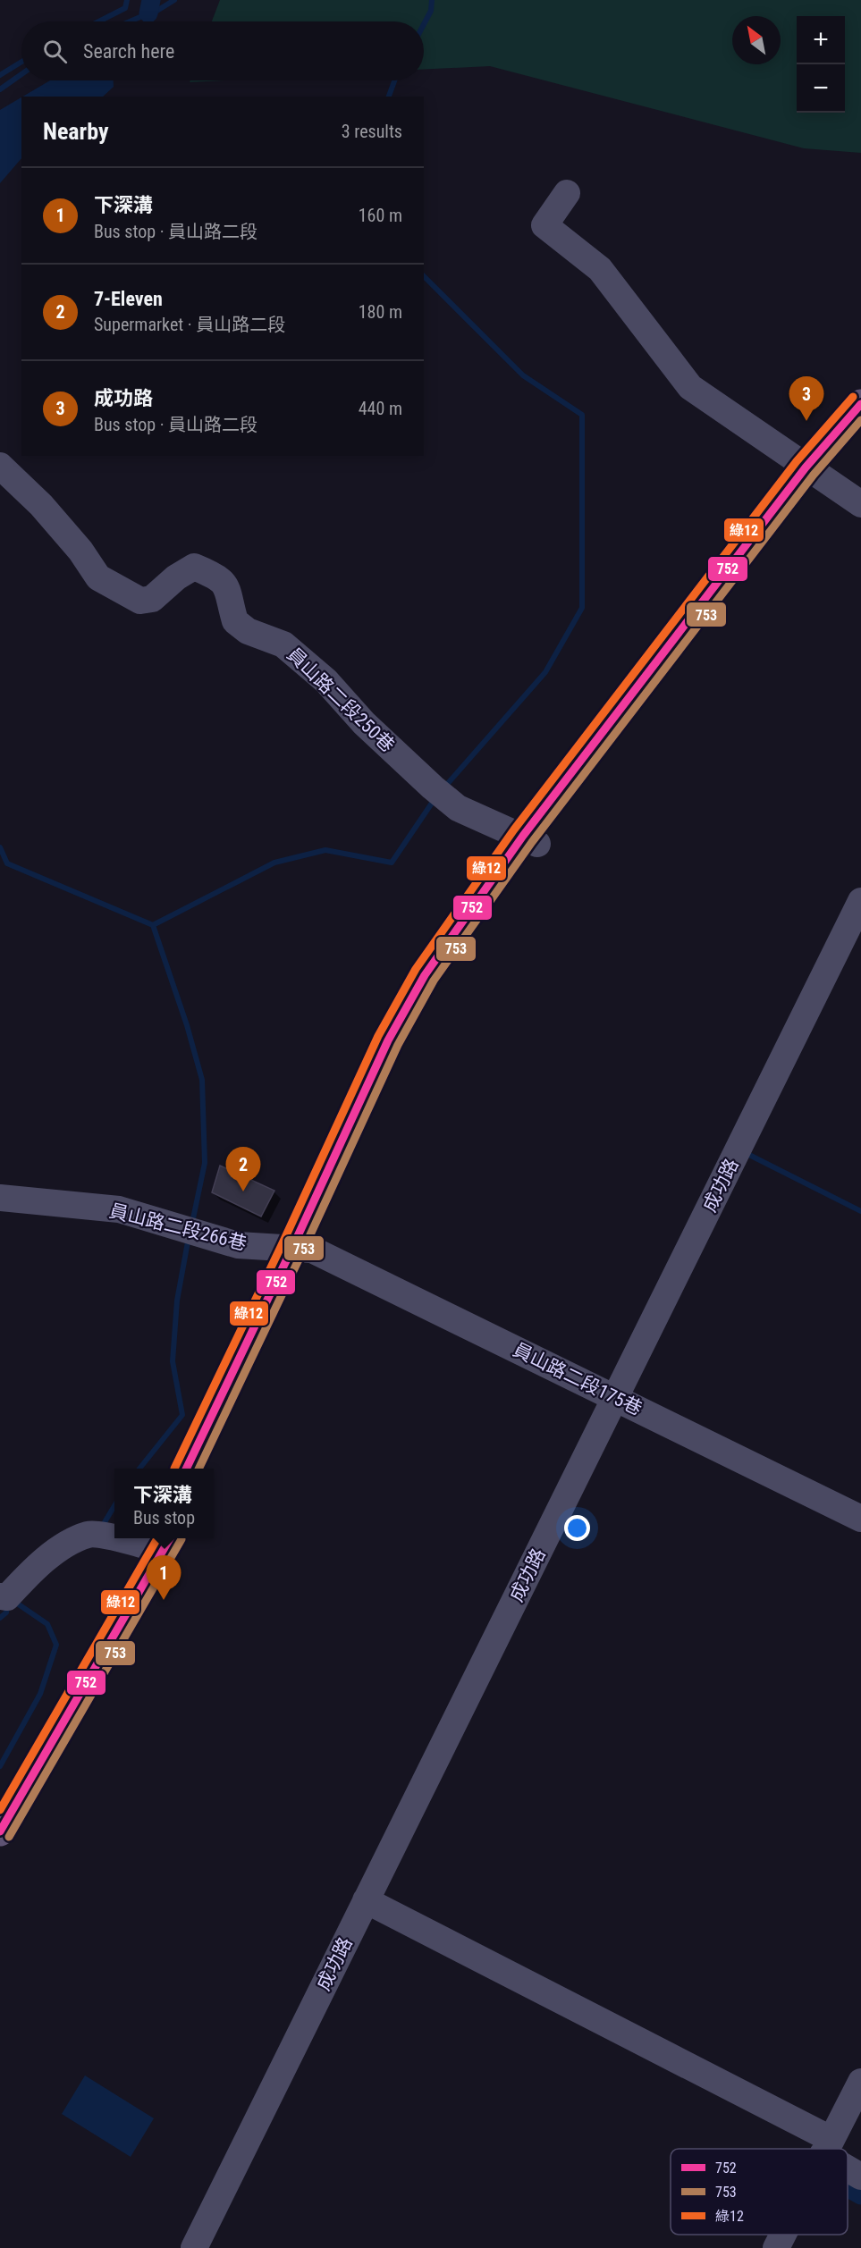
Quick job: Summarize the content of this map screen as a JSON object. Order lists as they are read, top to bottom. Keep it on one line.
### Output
{"streets":{"street":["員山路二段250巷","成功路","員山路二段266巷","員山路二段175巷"]},"crossings":[["成功路","員山路二段175巷"],["員山路二段266巷","員山路二段175巷"]],"lines":["transit line 綠12","transit line 752","transit line 753"],"legend":["752","753","綠12"],"north":"top left","page":{"map_buttons":["+","−"],"search":"Search here","heading":["Nearby","3 results"],"list":[{"mark":"1","name":"下深溝","note":"Bus stop · 員山路二段","value":"160 m"},{"mark":"2","name":"7-Eleven","note":"Supermarket · 員山路二段","value":"180 m"},{"mark":"3","name":"成功路","note":"Bus stop · 員山路二段","value":"440 m"}],"pins":["3","2","1"],"popup":["下深溝","Bus stop"]}}
